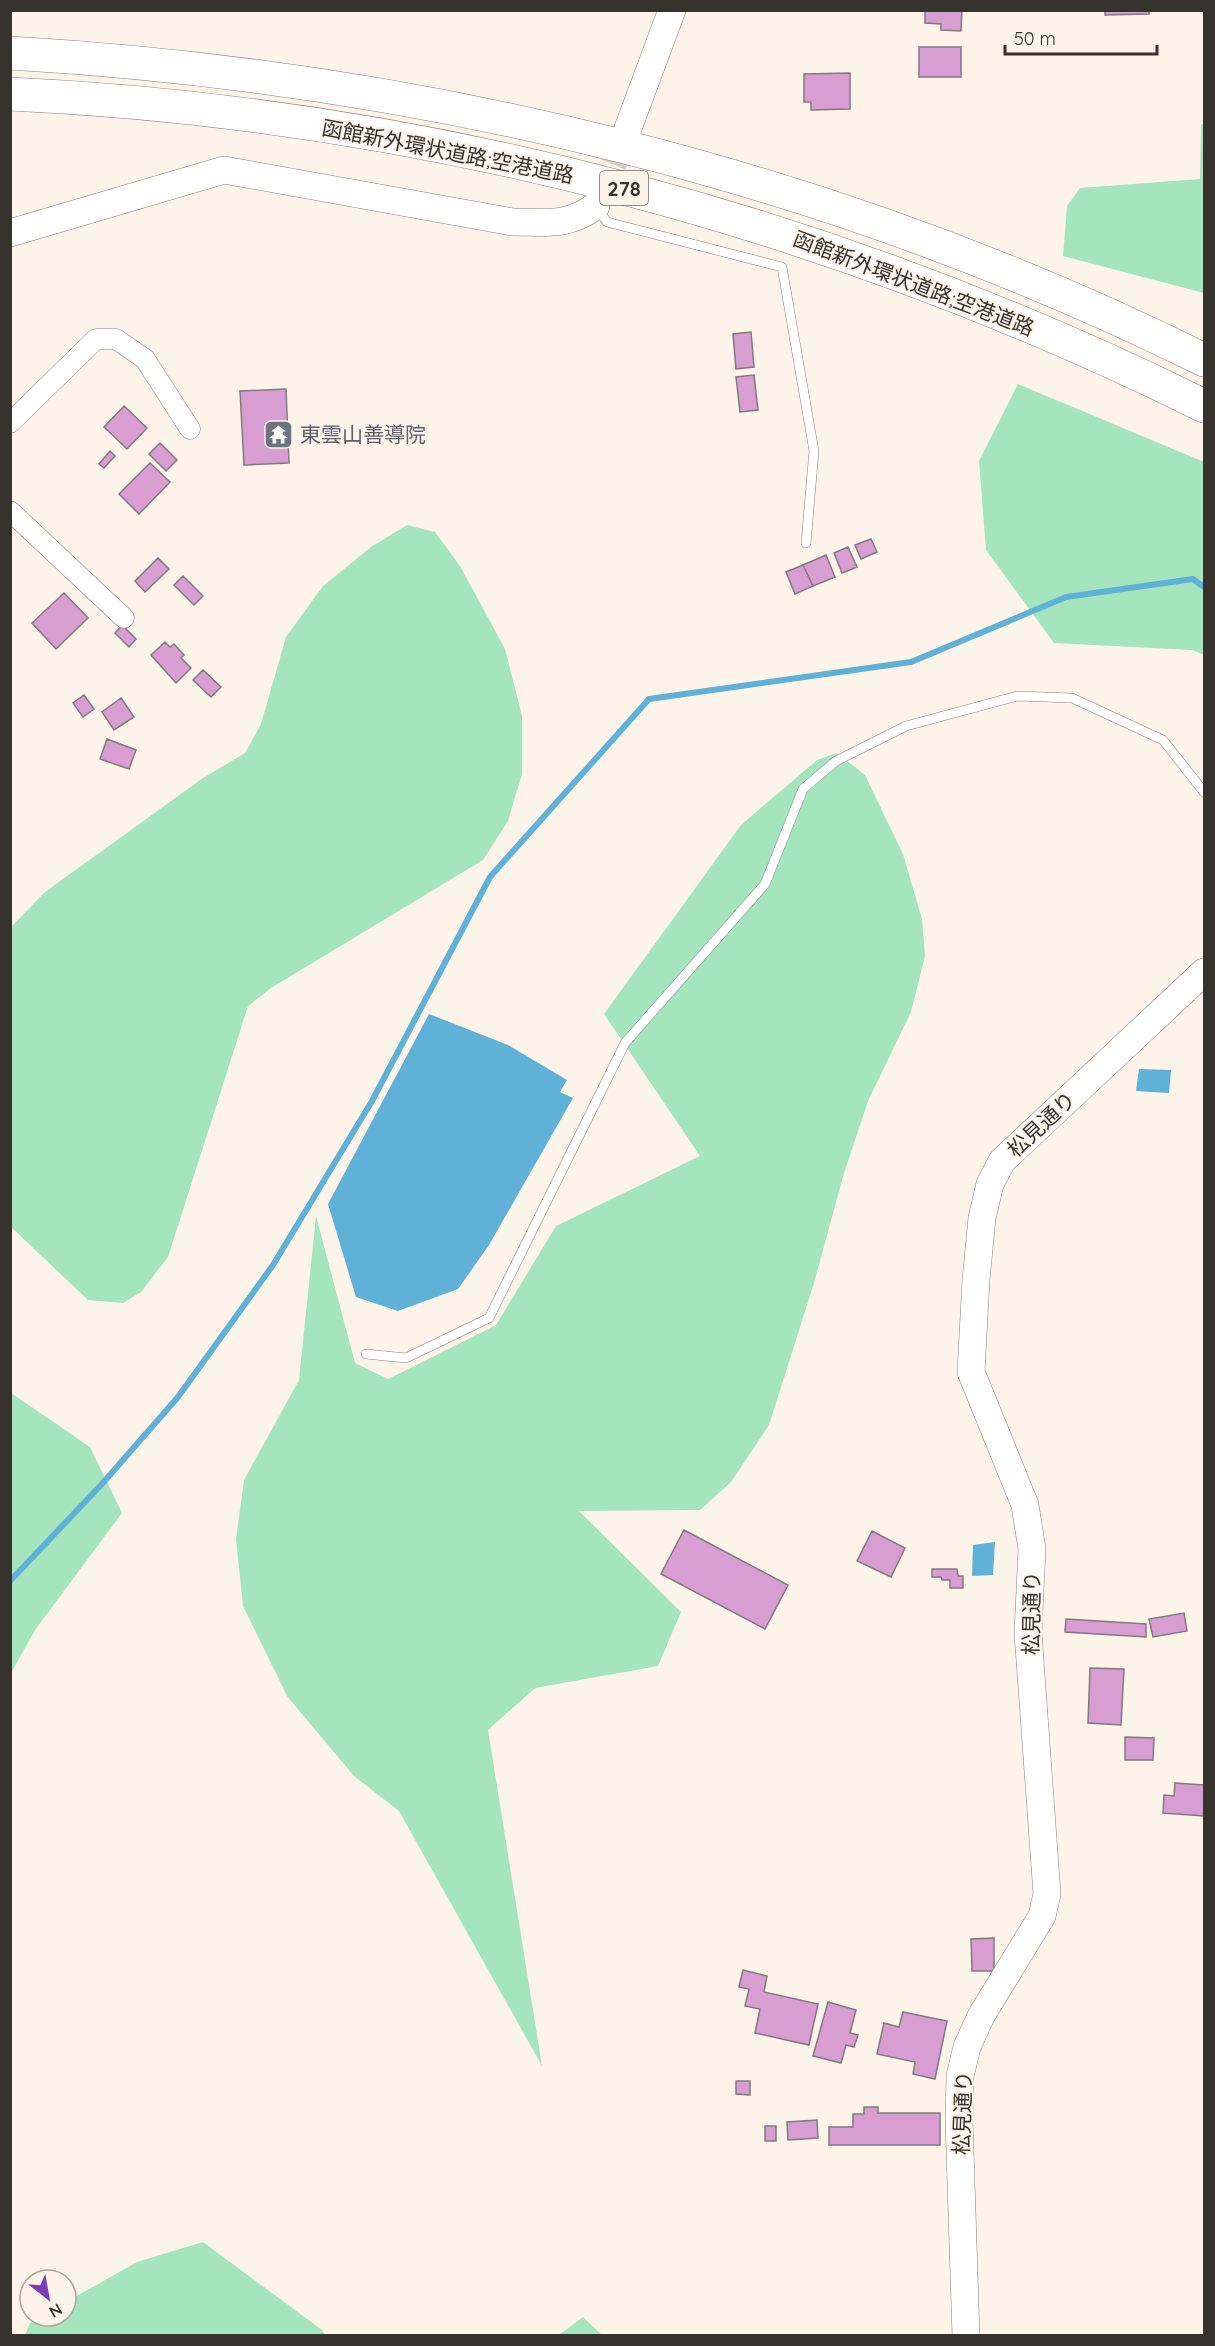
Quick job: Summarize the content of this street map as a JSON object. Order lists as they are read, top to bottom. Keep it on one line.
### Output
{"streets":{"highway":["函館新外環状道路;空港道路","278"],"street":["松見通り"]},"places":{"temple":["東雲山善導院"]},"scale_bar":"50 m","north":"bottom right"}
